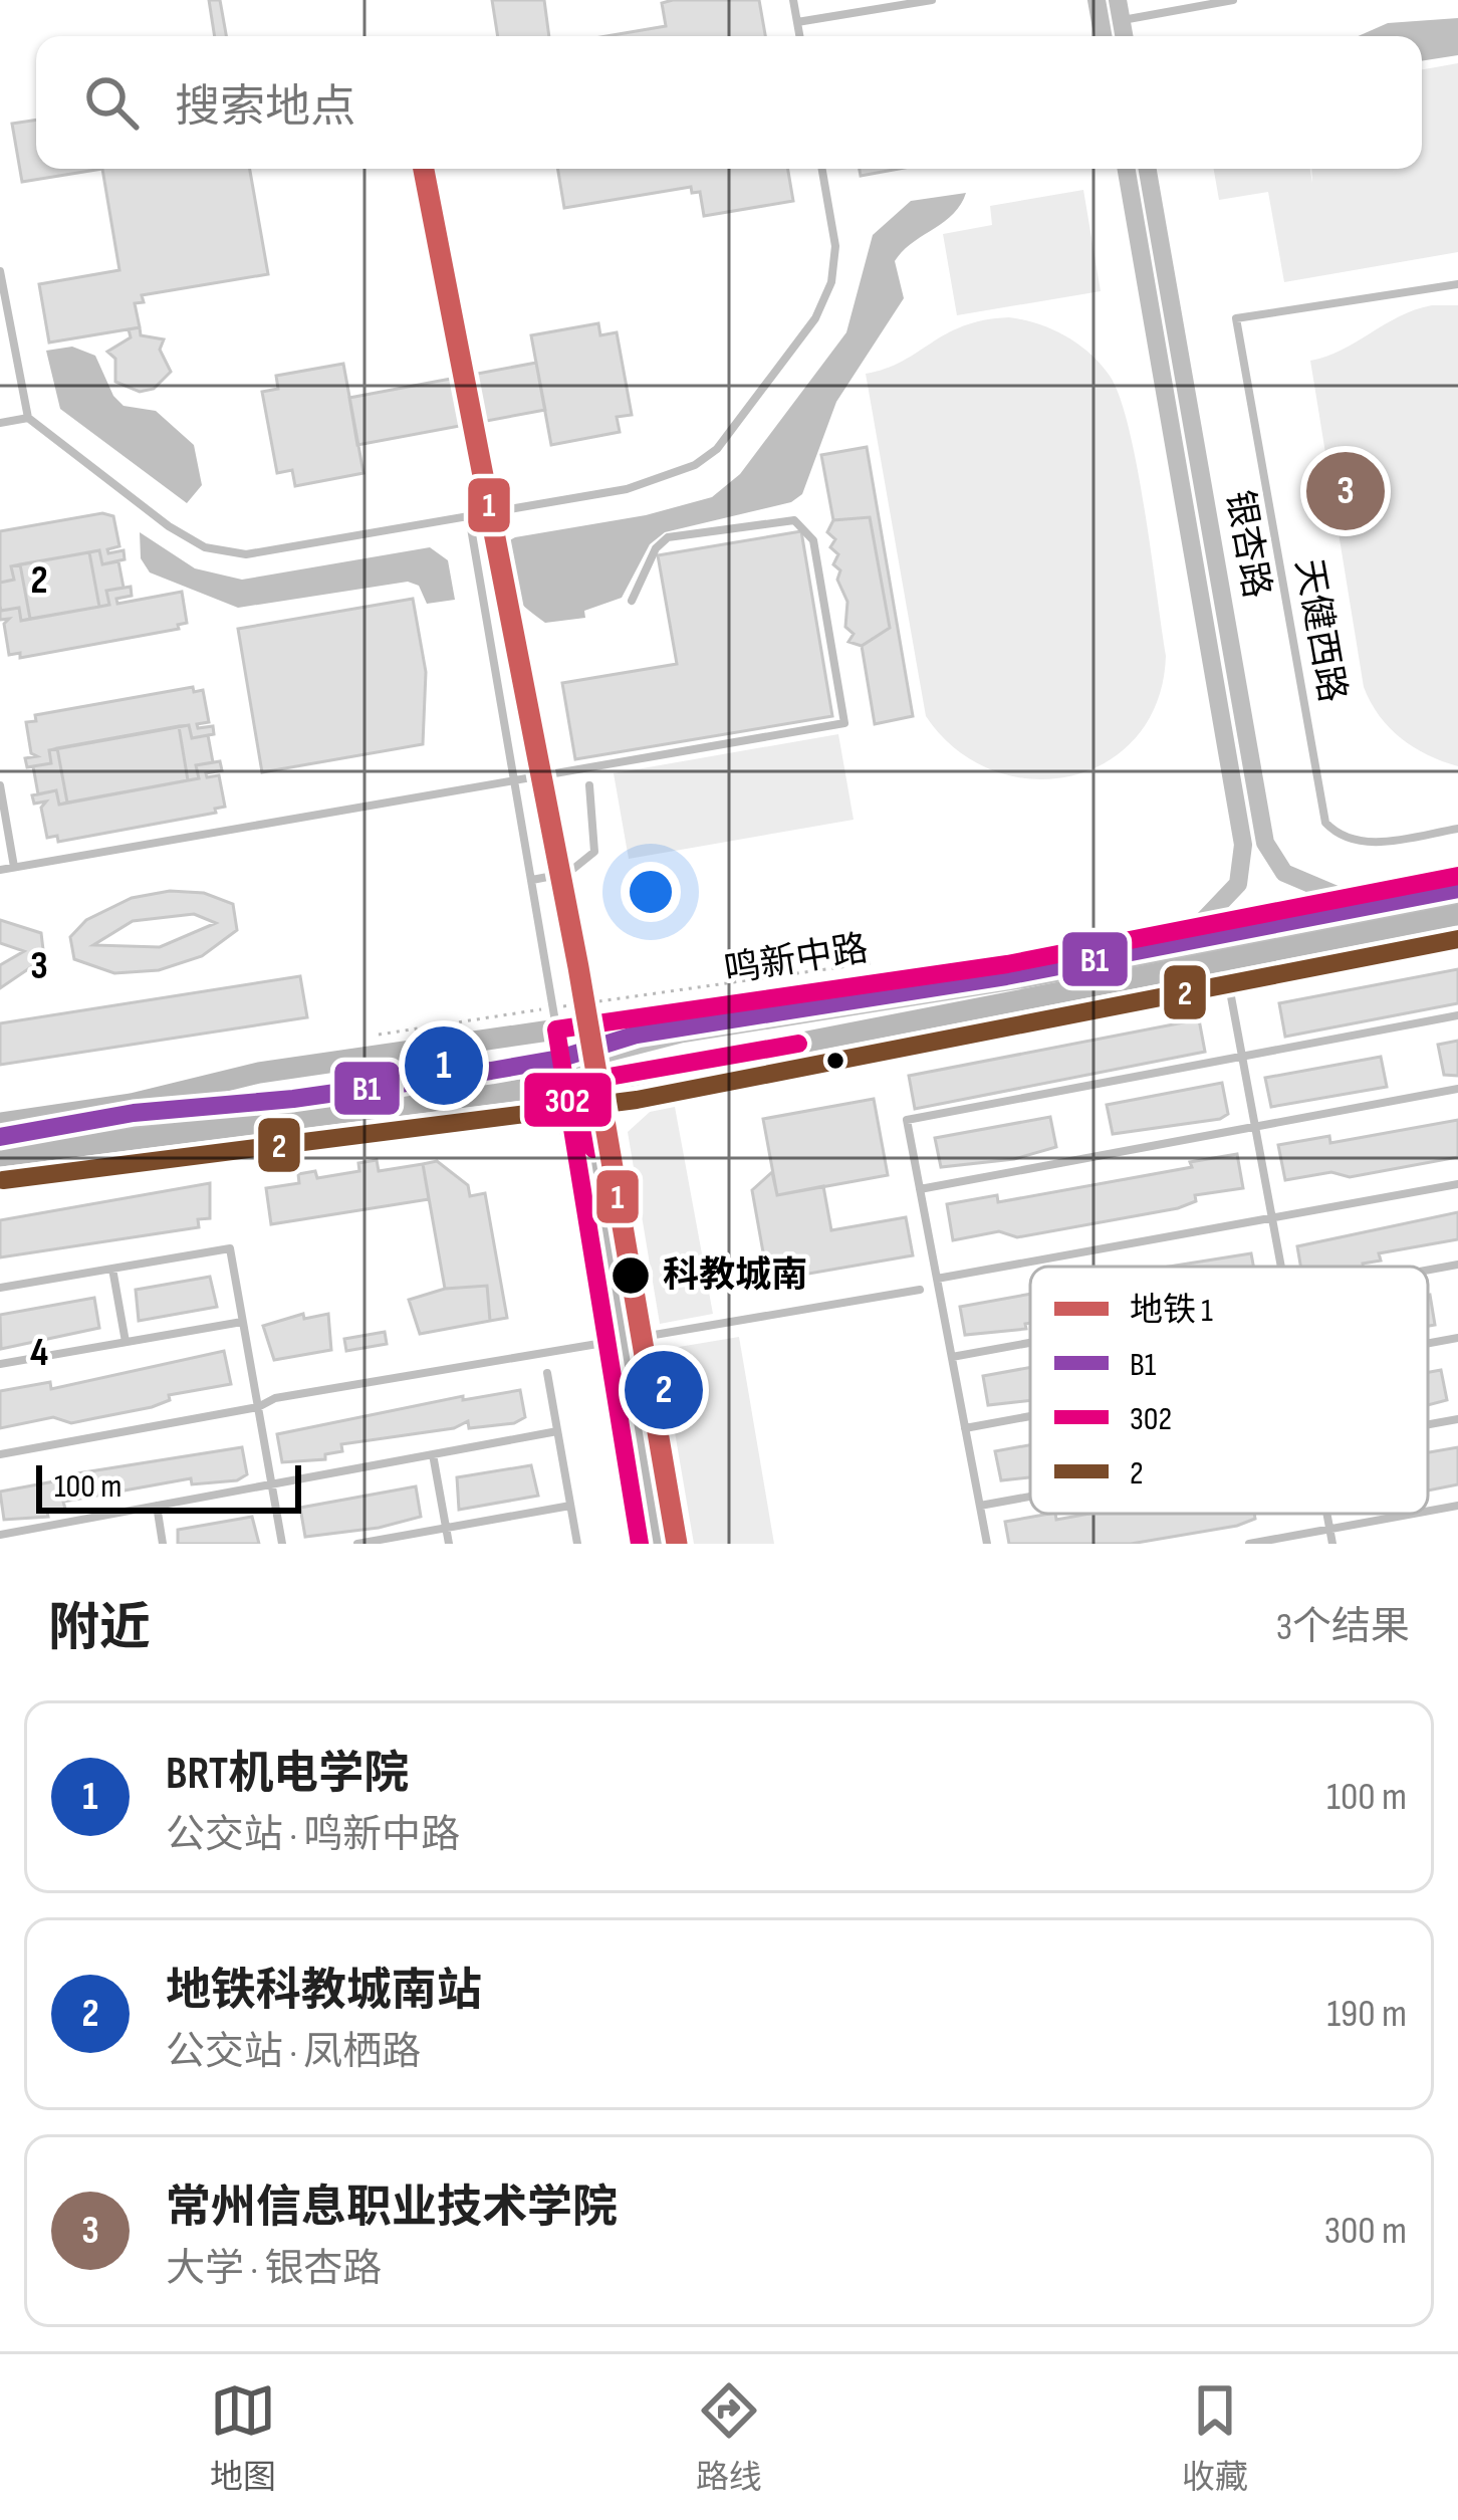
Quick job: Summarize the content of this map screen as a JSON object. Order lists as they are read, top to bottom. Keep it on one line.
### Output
{"streets":{"main road":["鸣新中路"],"street":["银杏路"],"lane":["天健西路"]},"crossings":[["银杏路","鸣新中路"]],"places":["科教城南"],"lines":["metro line 1","transit line 302","transit line B1","transit line 2"],"legend":["地铁 1","B1","302","2"],"scale_bar":"100 m","page":{"search":"搜索地点","pins":["3","1","2"],"scale":"100 m","heading":["附近","3个结果"],"list":[{"mark":"1","name":"BRT机电学院","note":"公交站 · 鸣新中路","value":"100 m"},{"mark":"2","name":"地铁科教城南站","note":"公交站 · 凤栖路","value":"190 m"},{"mark":"3","name":"常州信息职业技术学院","note":"大学 · 银杏路","value":"300 m"}],"nav":["地图","路线","收藏"]},"grid":{"rows":["2","3","4"]}}
